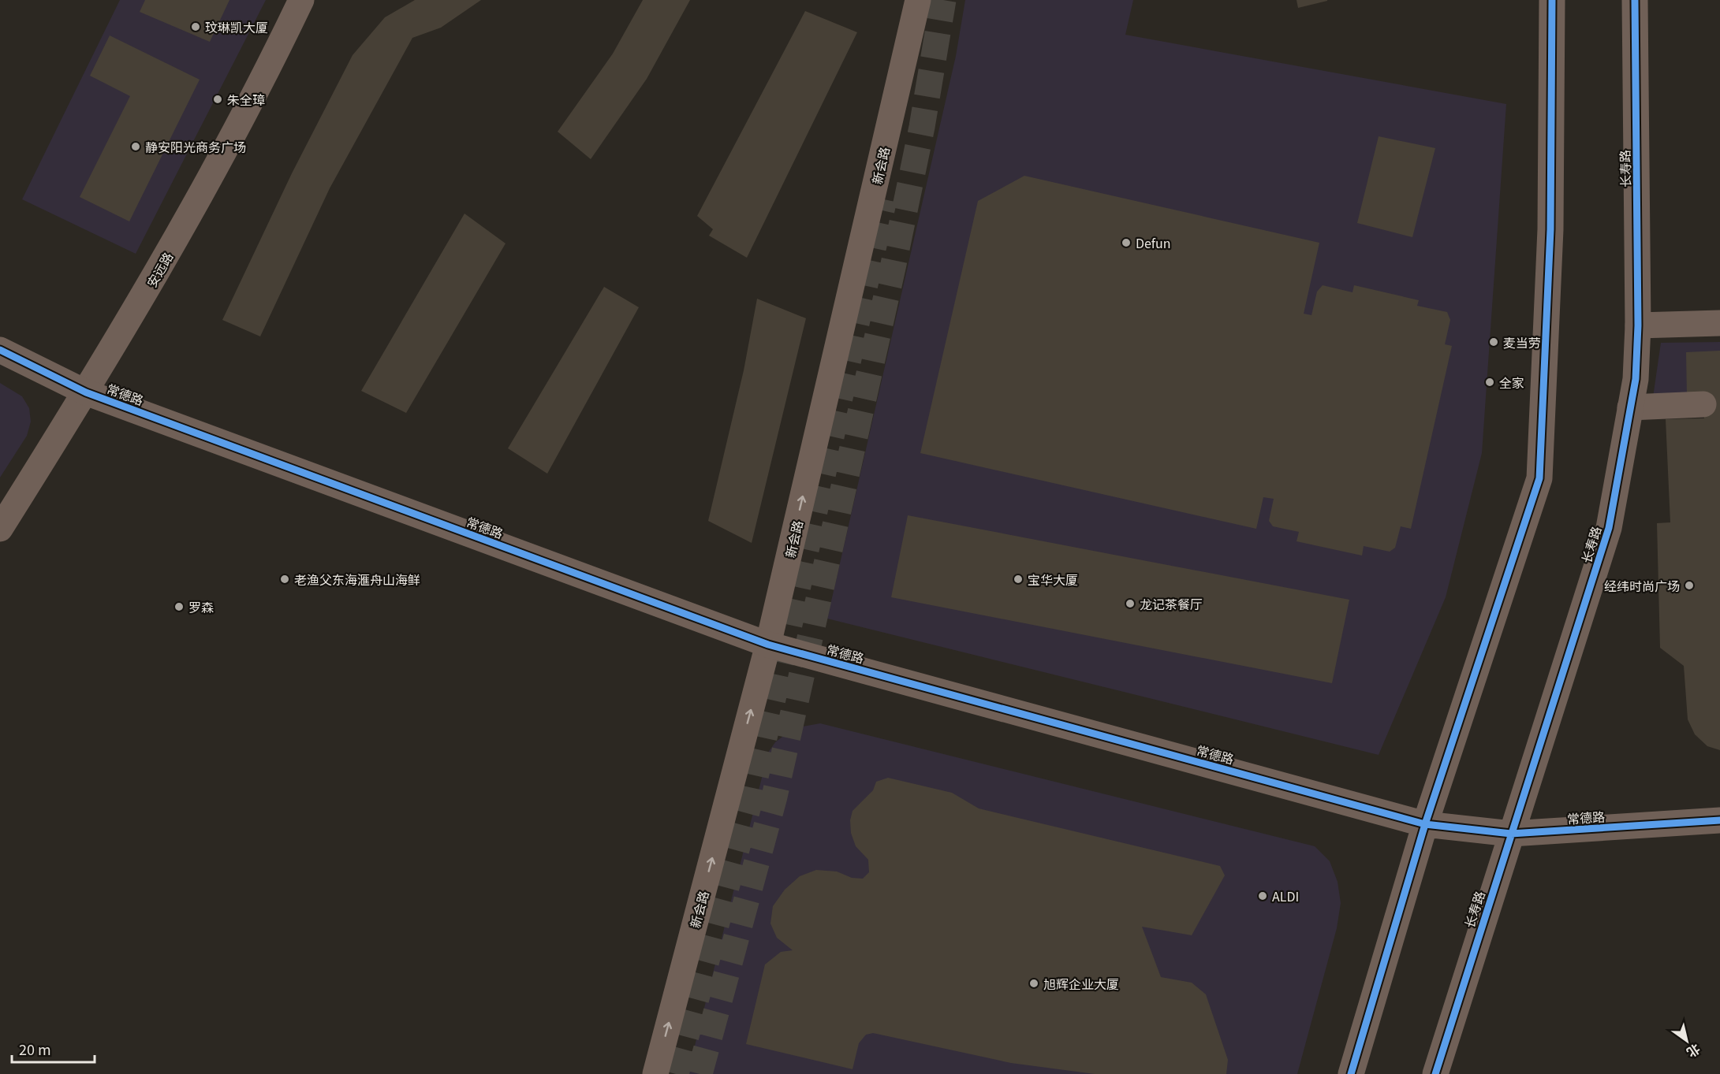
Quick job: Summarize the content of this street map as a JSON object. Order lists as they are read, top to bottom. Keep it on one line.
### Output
{"streets":{"main road":["新会路","长寿路","安远路","常德路"]},"crossings":[["新会路","常德路"],["长寿路","常德路"],["安远路","常德路"]],"one_way":["新会路"],"places":["玟琳凯大厦","朱全璋","静安阳光商务广场","Defun","麦当劳","全家","老渔父东海滙舟山海鲜","宝华大厦","经纬时尚广场","龙记茶餐厅","罗森","ALDI","旭辉企业大厦"],"scale_bar":"20 m","north":"bottom right"}
